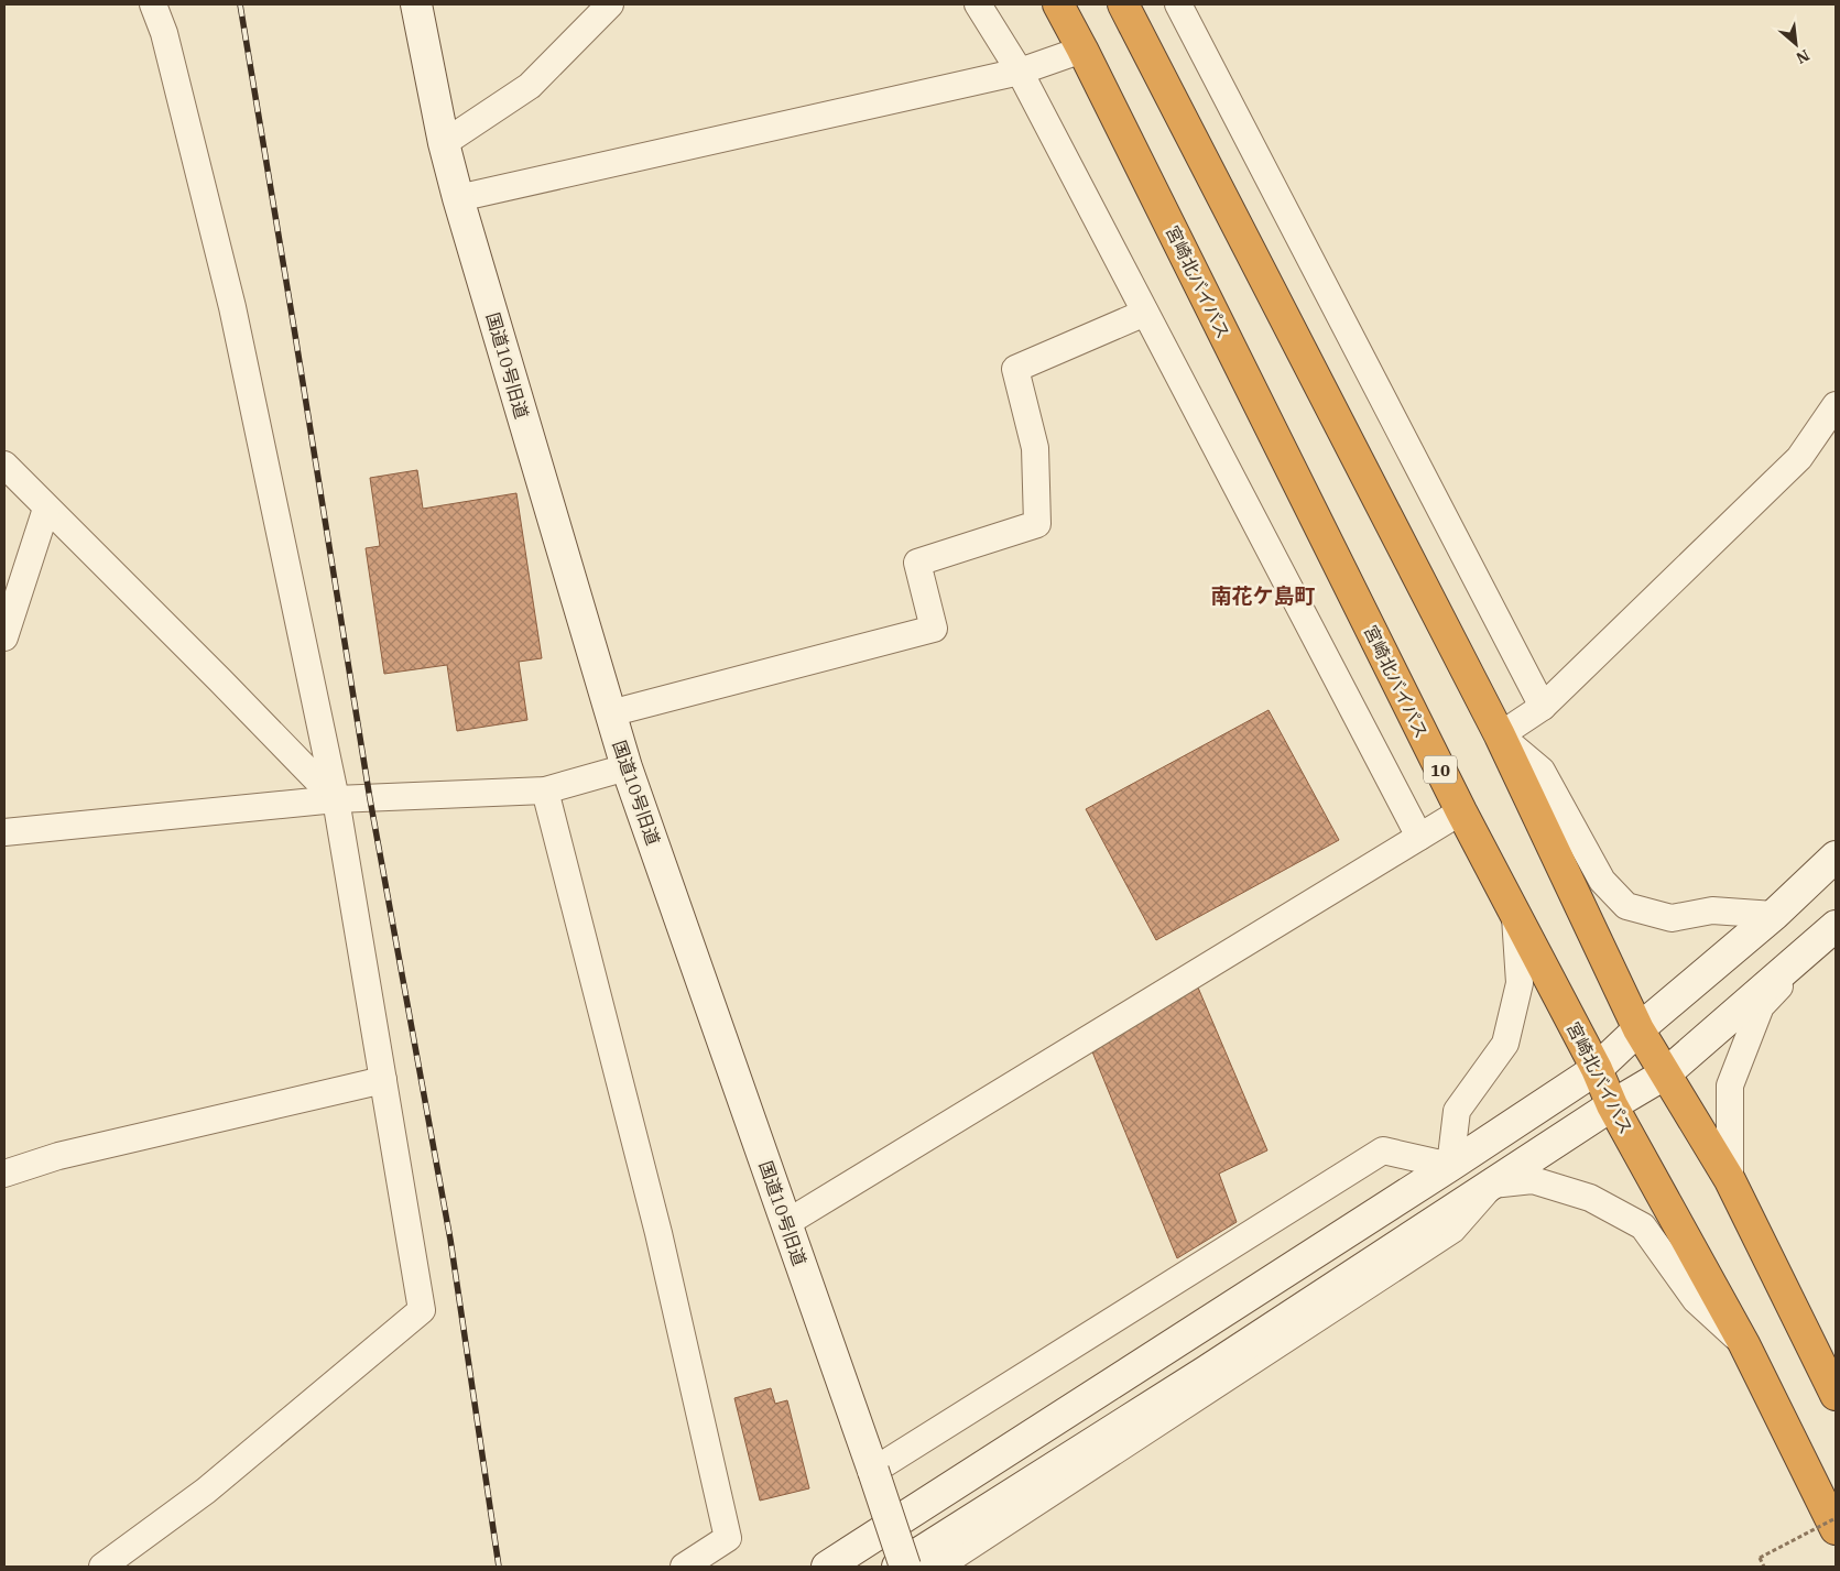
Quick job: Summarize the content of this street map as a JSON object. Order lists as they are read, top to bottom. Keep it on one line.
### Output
{"streets":{"highway":["宮崎北バイパス","10"],"street":["国道10号旧道"]},"districts":["南花ケ島町"],"north":"bottom right"}
